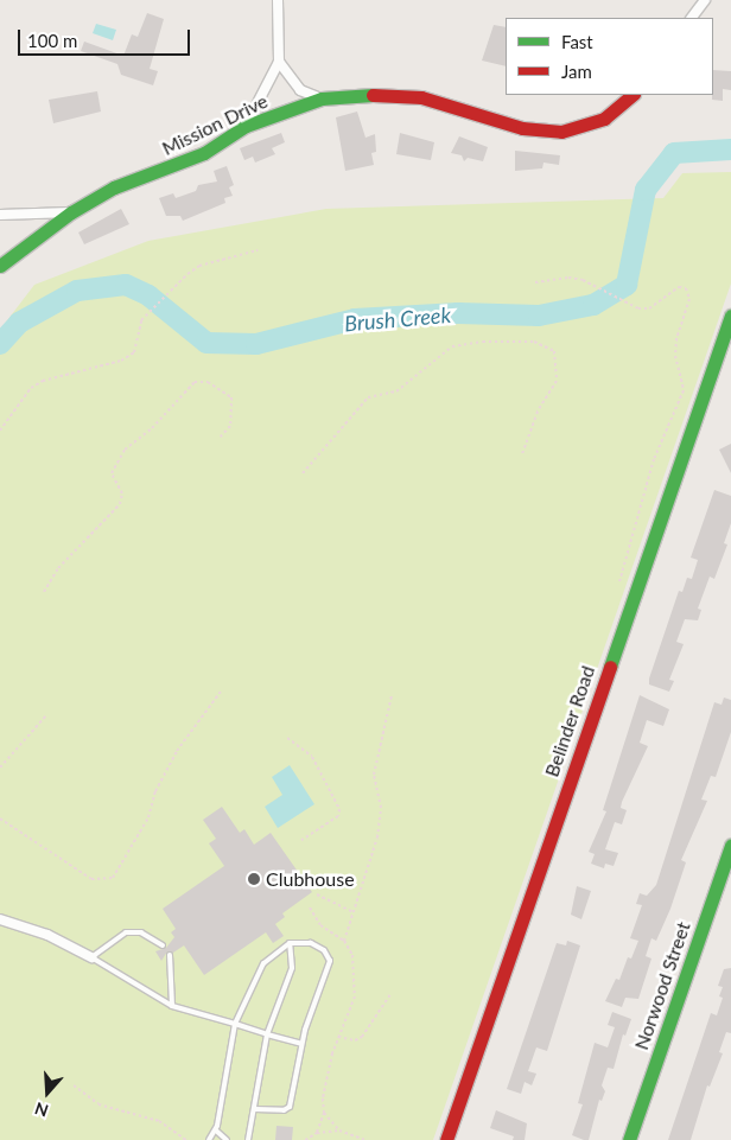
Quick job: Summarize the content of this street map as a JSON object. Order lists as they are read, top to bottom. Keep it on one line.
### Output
{"streets":{"street":["Mission Drive","Belinder Road","Norwood Street"]},"water":["Brush Creek"],"places":["Clubhouse"],"legend":["Fast","Jam"],"scale_bar":"100 m","north":"bottom"}
